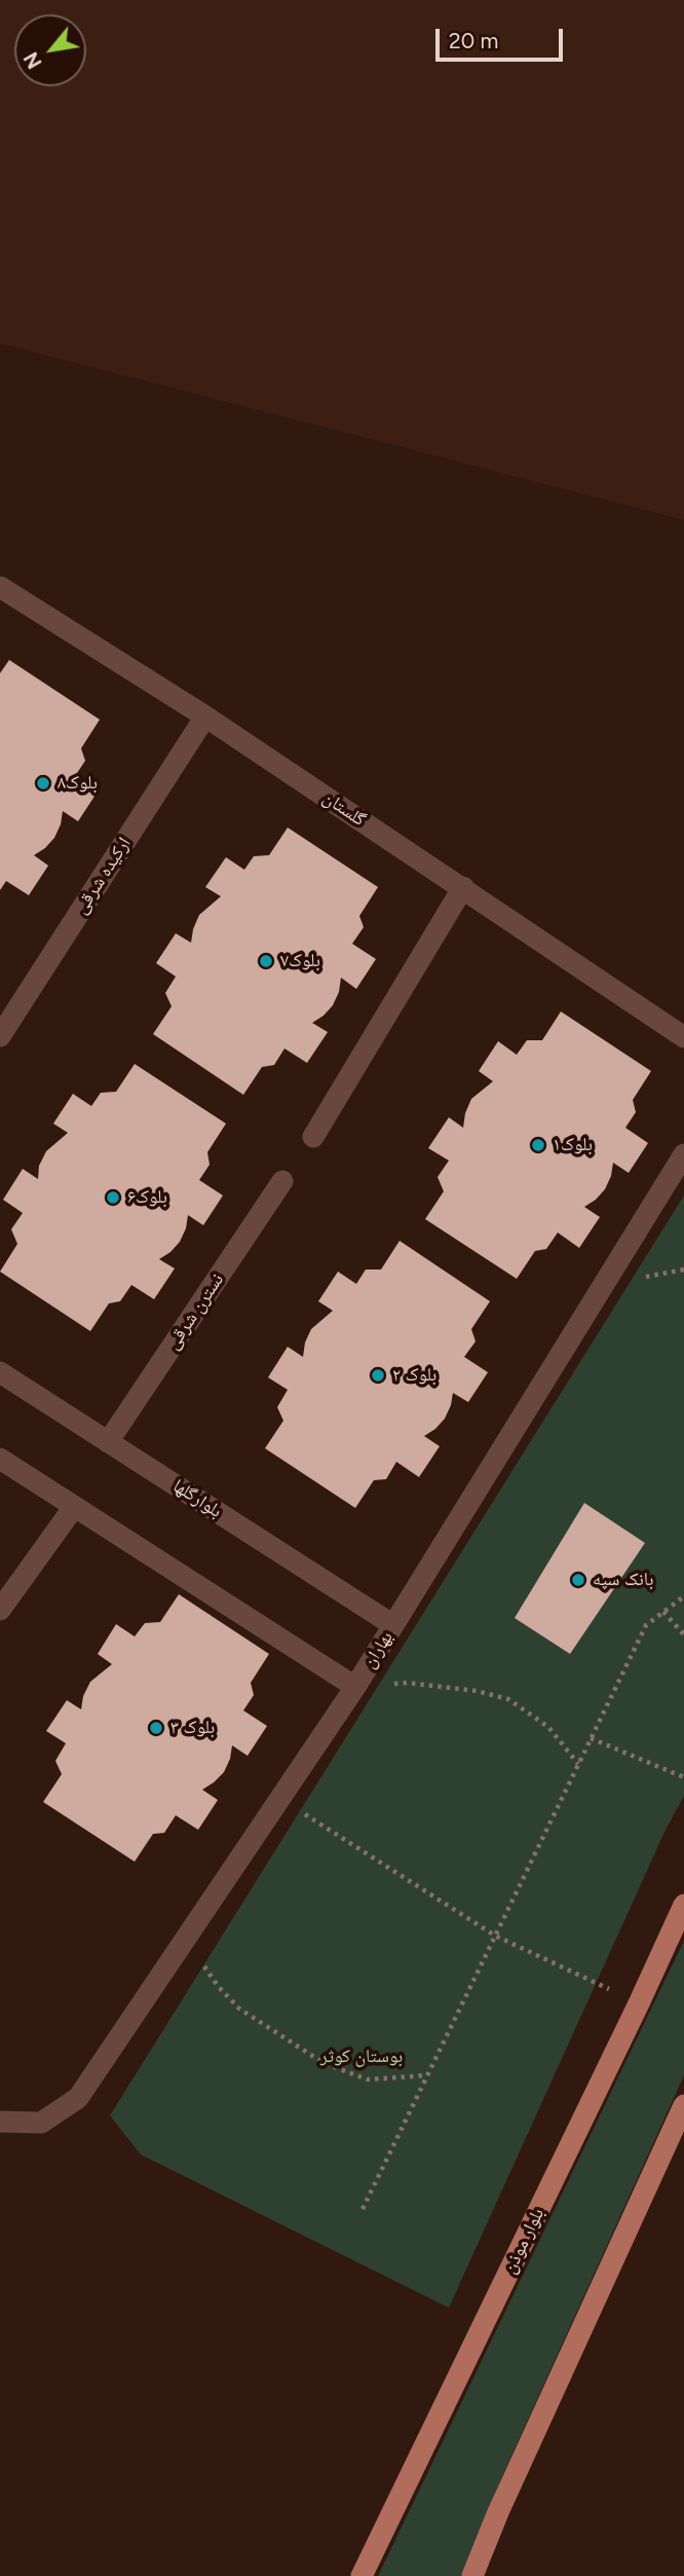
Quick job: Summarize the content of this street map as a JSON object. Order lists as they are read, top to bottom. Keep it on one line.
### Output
{"streets":{"main road":["بلوار موذن"],"street":["گلستان","ارکیده شرقی","نسترن شرقی","بلوارگلها","بهاران"]},"crossings":[["گلستان","ارکیده شرقی"],["نسترن شرقی","بلوارگلها"],["بلوارگلها","بهاران"]],"parks":["بوستان کوثر"],"places":["بلوک۸","بلوک۷","بلوک۱","بلوک۶","بلوک ۲","بانک سپه","بلوک ۳"],"scale_bar":"20 m","north":"bottom left"}
